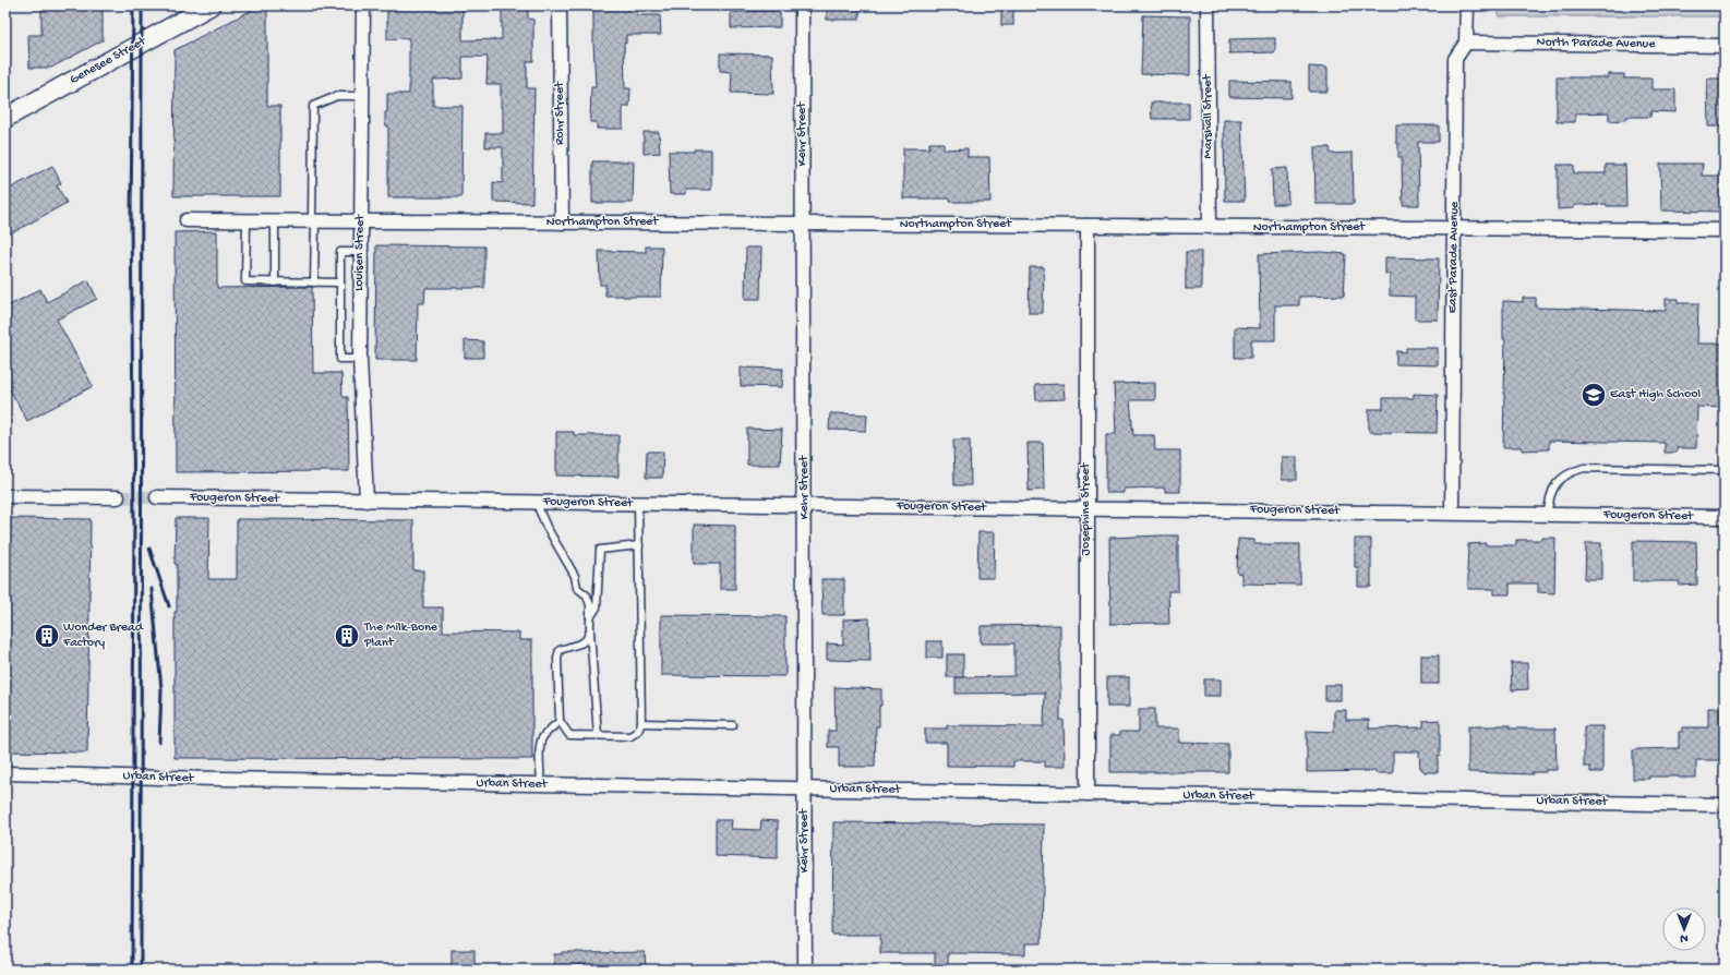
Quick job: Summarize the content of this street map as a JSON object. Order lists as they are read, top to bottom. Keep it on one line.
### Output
{"streets":{"main road":["Genesee Street"],"street":["North Parade Avenue","Rohr Street","Marshall Street","Kehr Street","Northampton Street","Louisen Street","East Parade Avenue","Fougeron Street","Josephine Street","Urban Street"]},"crossings":[["North Parade Avenue","East Parade Avenue"],["Rohr Street","Northampton Street"],["Marshall Street","Northampton Street"],["Kehr Street","Northampton Street"],["Kehr Street","Fougeron Street"],["Kehr Street","Urban Street"],["Northampton Street","Louisen Street"],["Northampton Street","East Parade Avenue"],["Northampton Street","Josephine Street"],["Louisen Street","Fougeron Street"],["East Parade Avenue","Fougeron Street"],["Fougeron Street","Josephine Street"],["Josephine Street","Urban Street"]],"places":{"school or university":["East High School"],"building":["Wonder Bread Factory","The Milk-Bone Plant"]},"north":"bottom"}
